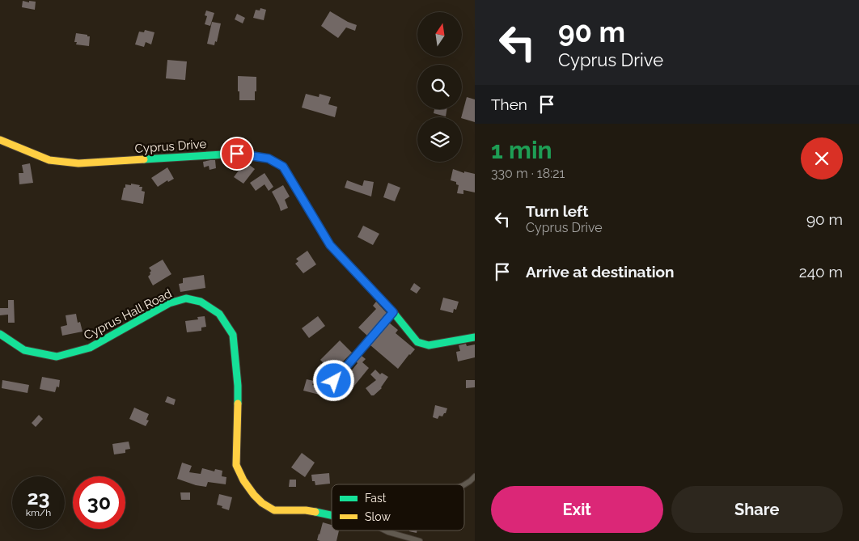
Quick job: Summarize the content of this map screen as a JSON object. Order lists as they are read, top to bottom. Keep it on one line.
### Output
{"streets":{"street":["Cyprus Drive","Cyprus Hall Road"]},"legend":["Fast","Slow"],"north":"top","page":{"turn":["90 m","Cyprus Drive"],"then":"Then","heading":["1 min","330 m · 18:21"],"list":[{"name":"Turn left","note":"Cyprus Drive","value":"90 m"},{"name":"Arrive at destination","value":"240 m"}],"speed":"23 km/h","limit":"30","buttons":["Exit","Share"]}}
